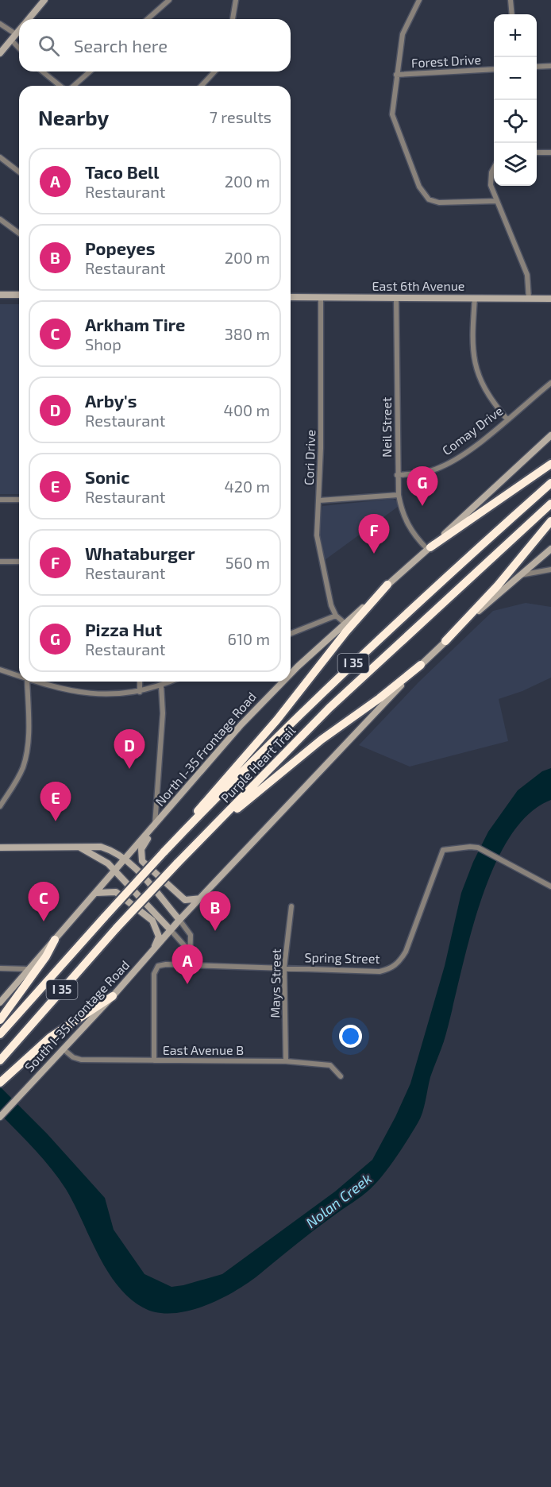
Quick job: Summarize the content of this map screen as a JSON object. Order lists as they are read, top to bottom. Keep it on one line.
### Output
{"streets":{"highway":["I 35","Purple Heart Trail"],"main road":["East 6th Avenue","North I-35 Frontage Road","South I-35 Frontage Road"],"street":["Forest Drive","Neil Street","Comay Drive","Cori Drive","Spring Street","Mays Street","East Avenue B"]},"crossings":[["East 6th Avenue","Neil Street"],["East 6th Avenue","Cori Drive"],["Neil Street","Comay Drive"],["Neil Street","North I-35 Frontage Road"],["Spring Street","Mays Street"],["Spring Street","East Avenue B"],["Mays Street","East Avenue B"],["South I-35 Frontage Road","East Avenue B"]],"water":["Nolan Creek"],"page":{"map_buttons":["+","−"],"search":"Search here","heading":["Nearby","7 results"],"list":[{"mark":"A","name":"Taco Bell","note":"Restaurant","value":"200 m"},{"mark":"B","name":"Popeyes","note":"Restaurant","value":"200 m"},{"mark":"C","name":"Arkham Tire","note":"Shop","value":"380 m"},{"mark":"D","name":"Arby's","note":"Restaurant","value":"400 m"},{"mark":"E","name":"Sonic","note":"Restaurant","value":"420 m"},{"mark":"F","name":"Whataburger","note":"Restaurant","value":"560 m"},{"mark":"G","name":"Pizza Hut","note":"Restaurant","value":"610 m"}],"pins":["G","F","D","E","C","B","A"]}}
